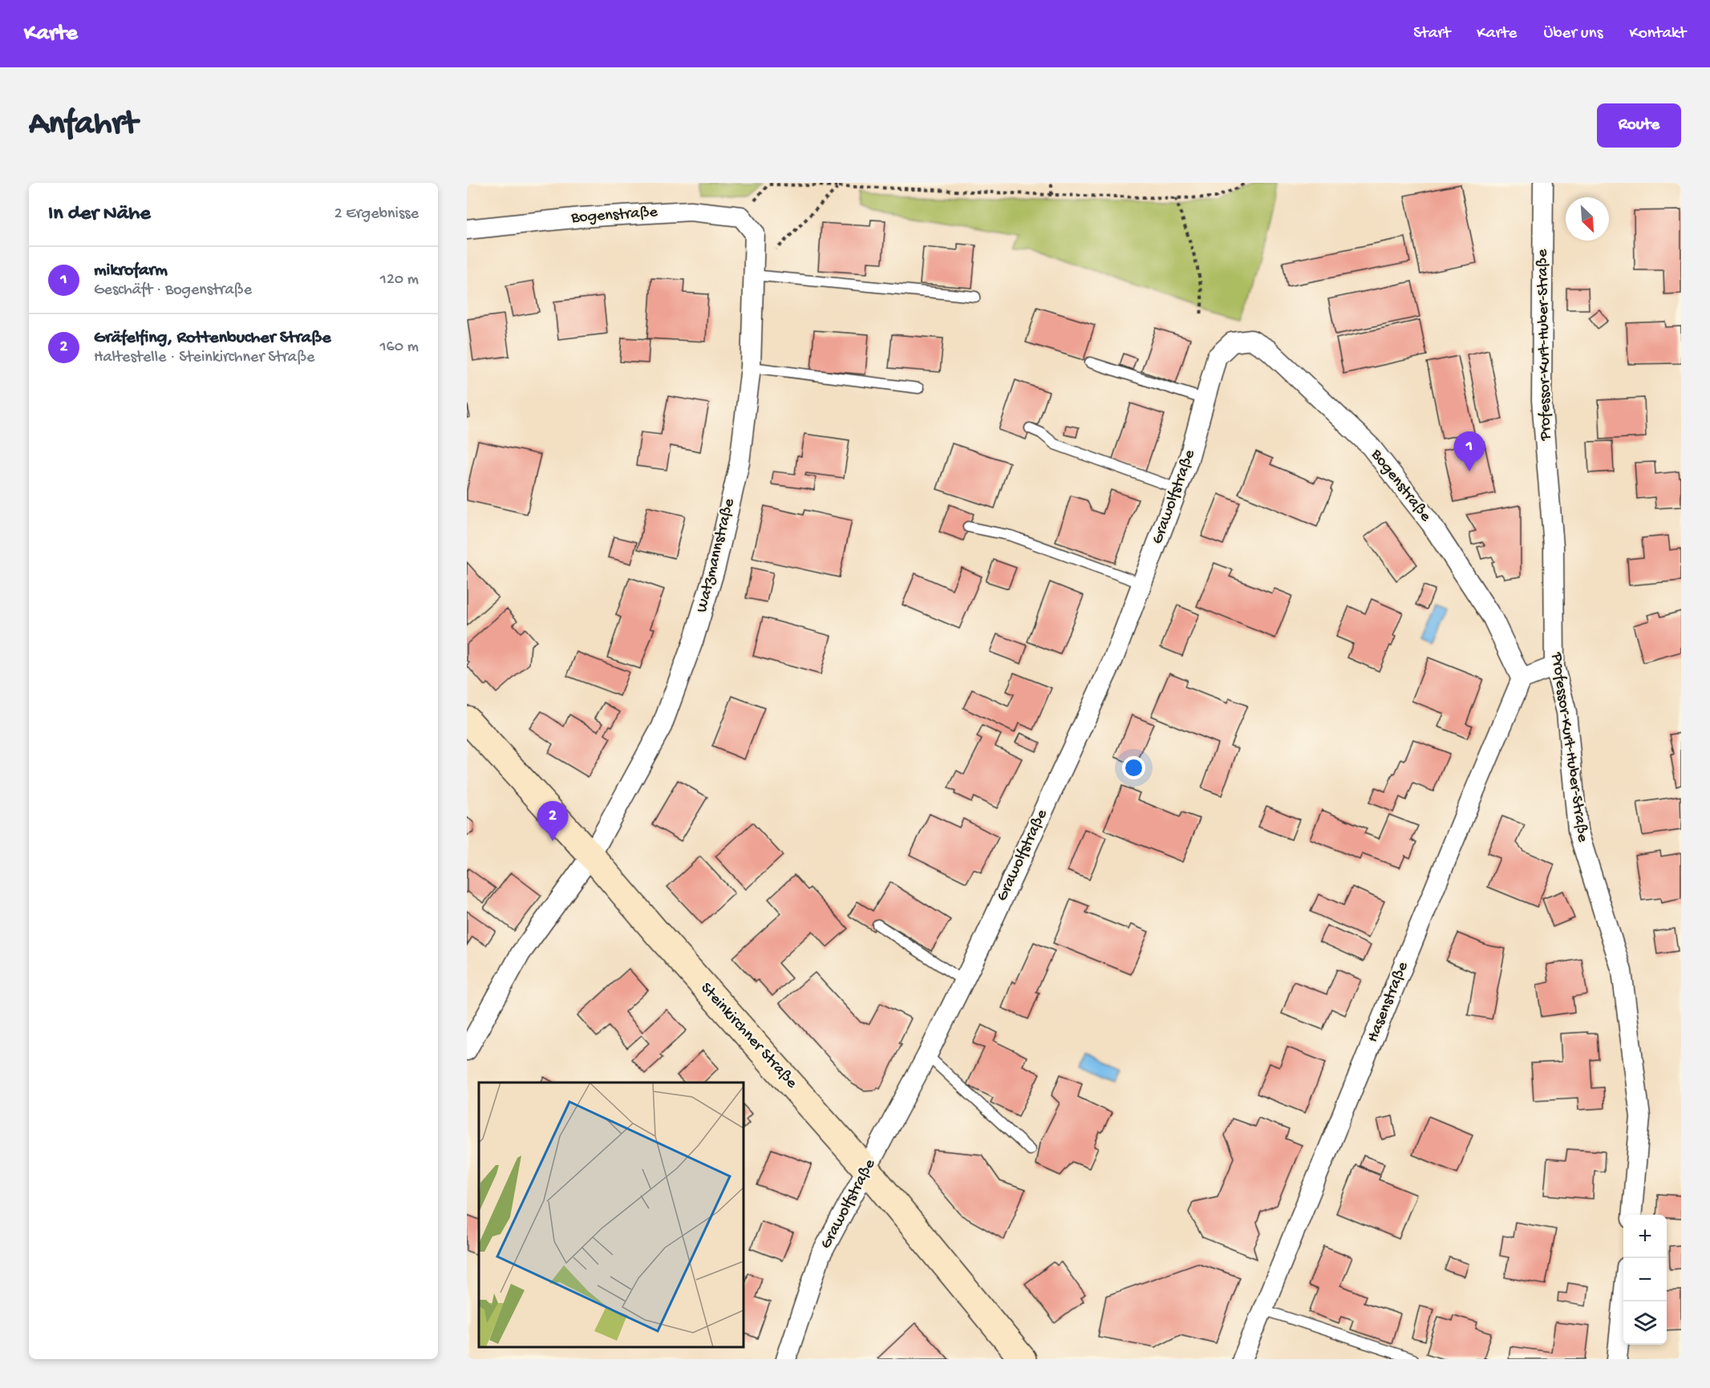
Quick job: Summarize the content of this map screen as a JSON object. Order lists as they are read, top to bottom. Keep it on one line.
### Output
{"streets":{"street":["Bogenstraße","Professor-Kurt-Huber-Straße","Grawolfstraße","Watzmannstraße","Hasenstraße","Steinkirchner Straße"]},"crossings":[["Bogenstraße","Grawolfstraße"],["Bogenstraße","Watzmannstraße"],["Bogenstraße","Hasenstraße"],["Grawolfstraße","Steinkirchner Straße"],["Watzmannstraße","Steinkirchner Straße"]],"north":"bottom right","page":{"header":"Karte","nav":["Start","Karte","Über uns","Kontakt"],"buttons":"Route","title":"Anfahrt","heading":["In der Nähe","2 Ergebnisse"],"list":[{"mark":"1","name":"mikrofarm","note":"Geschäft · Bogenstraße","value":"120 m"},{"mark":"2","name":"Gräfelfing, Rottenbucher Straße","note":"Haltestelle · Steinkirchner Straße","value":"160 m"}],"pins":["1","2"],"map_buttons":["+","−"]}}
